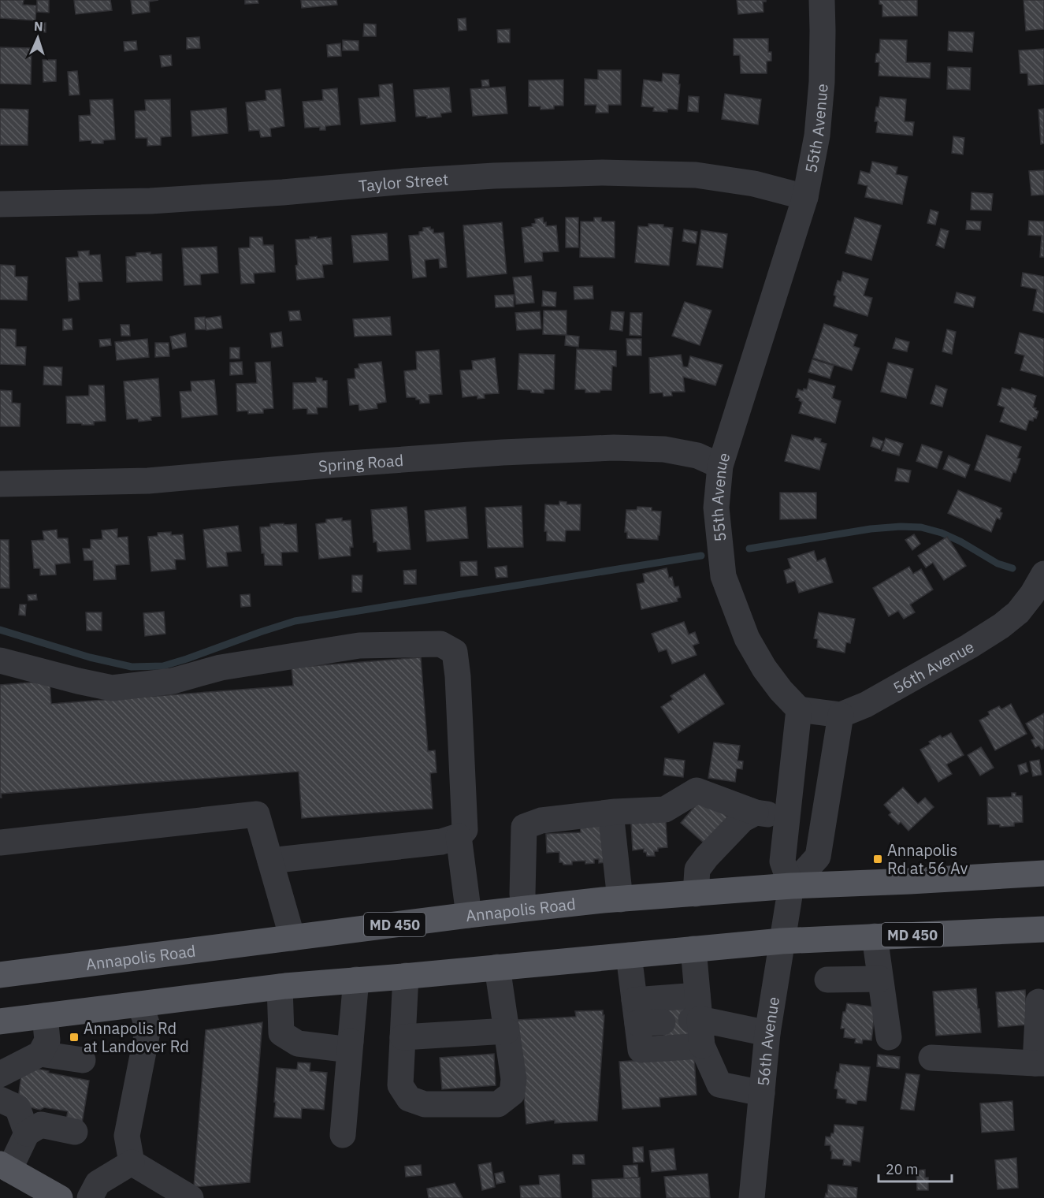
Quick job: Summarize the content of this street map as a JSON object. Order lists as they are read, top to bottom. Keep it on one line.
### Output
{"streets":{"main road":["Annapolis Road","MD 450"],"street":["55th Avenue","Taylor Street","Spring Road","56th Avenue"]},"crossings":[["55th Avenue","Taylor Street"],["55th Avenue","Spring Road"],["55th Avenue","56th Avenue"],["56th Avenue","Annapolis Road"],["56th Avenue","MD 450"]],"places":{"transit":["Annapolis Rd at 56 Av","Annapolis Rd at Landover Rd"]},"scale_bar":"20 m","north":"top"}
